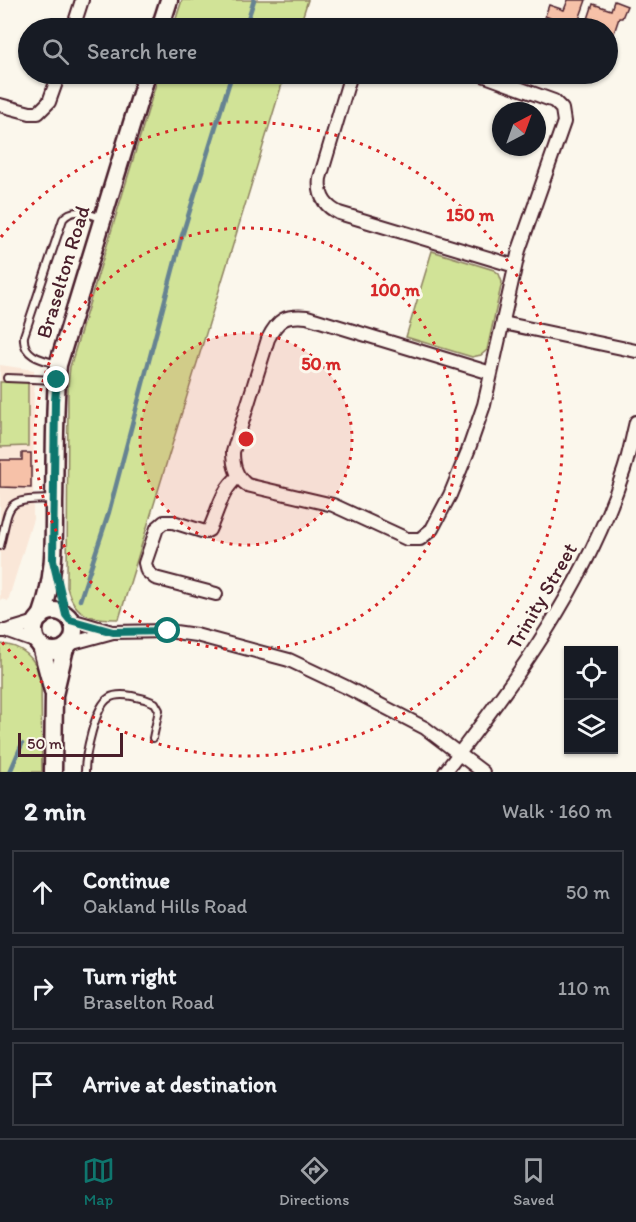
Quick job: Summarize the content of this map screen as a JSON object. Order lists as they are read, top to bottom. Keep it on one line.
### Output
{"streets":{"street":["Braselton Road","Trinity Street"]},"scale_bar":"50 m","north":"top right","page":{"search":"Search here","scale":"50 m","heading":["2 min","Walk · 160 m"],"list":[["Continue","Oakland Hills Road","50 m"],["Turn right","Braselton Road","110 m"],"Arrive at destination"],"nav":["Map","Directions","Saved"]},"rings":["150 m","100 m","50 m"]}
